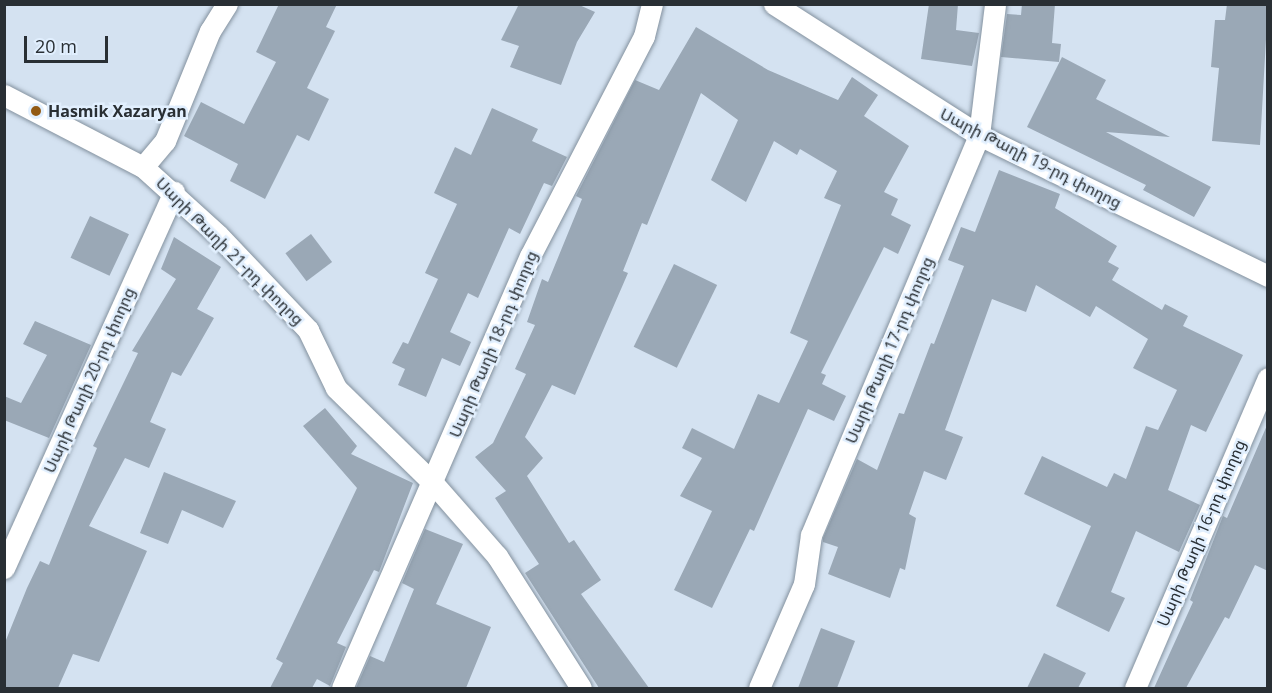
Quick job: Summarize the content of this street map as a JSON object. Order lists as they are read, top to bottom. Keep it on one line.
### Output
{"streets":{"street":["Սարի Թաղի 19-րդ փողոց","Սարի Թաղի 21-րդ փողոց","Սարի Թաղի 18-րդ փողոց","Սարի Թաղի 17-րդ փողոց","Սարի Թաղի 20-րդ փողոց","Սարի Թաղի 16-րդ փողոց"]},"crossings":[["Սարի Թաղի 19-րդ փողոց","Սարի Թաղի 17-րդ փողոց"],["Սարի Թաղի 21-րդ փողոց","Սարի Թաղի 18-րդ փողոց"],["Սարի Թաղի 21-րդ փողոց","Սարի Թաղի 20-րդ փողոց"]],"places":["Hasmik Xazaryan"],"scale_bar":"20 m"}
